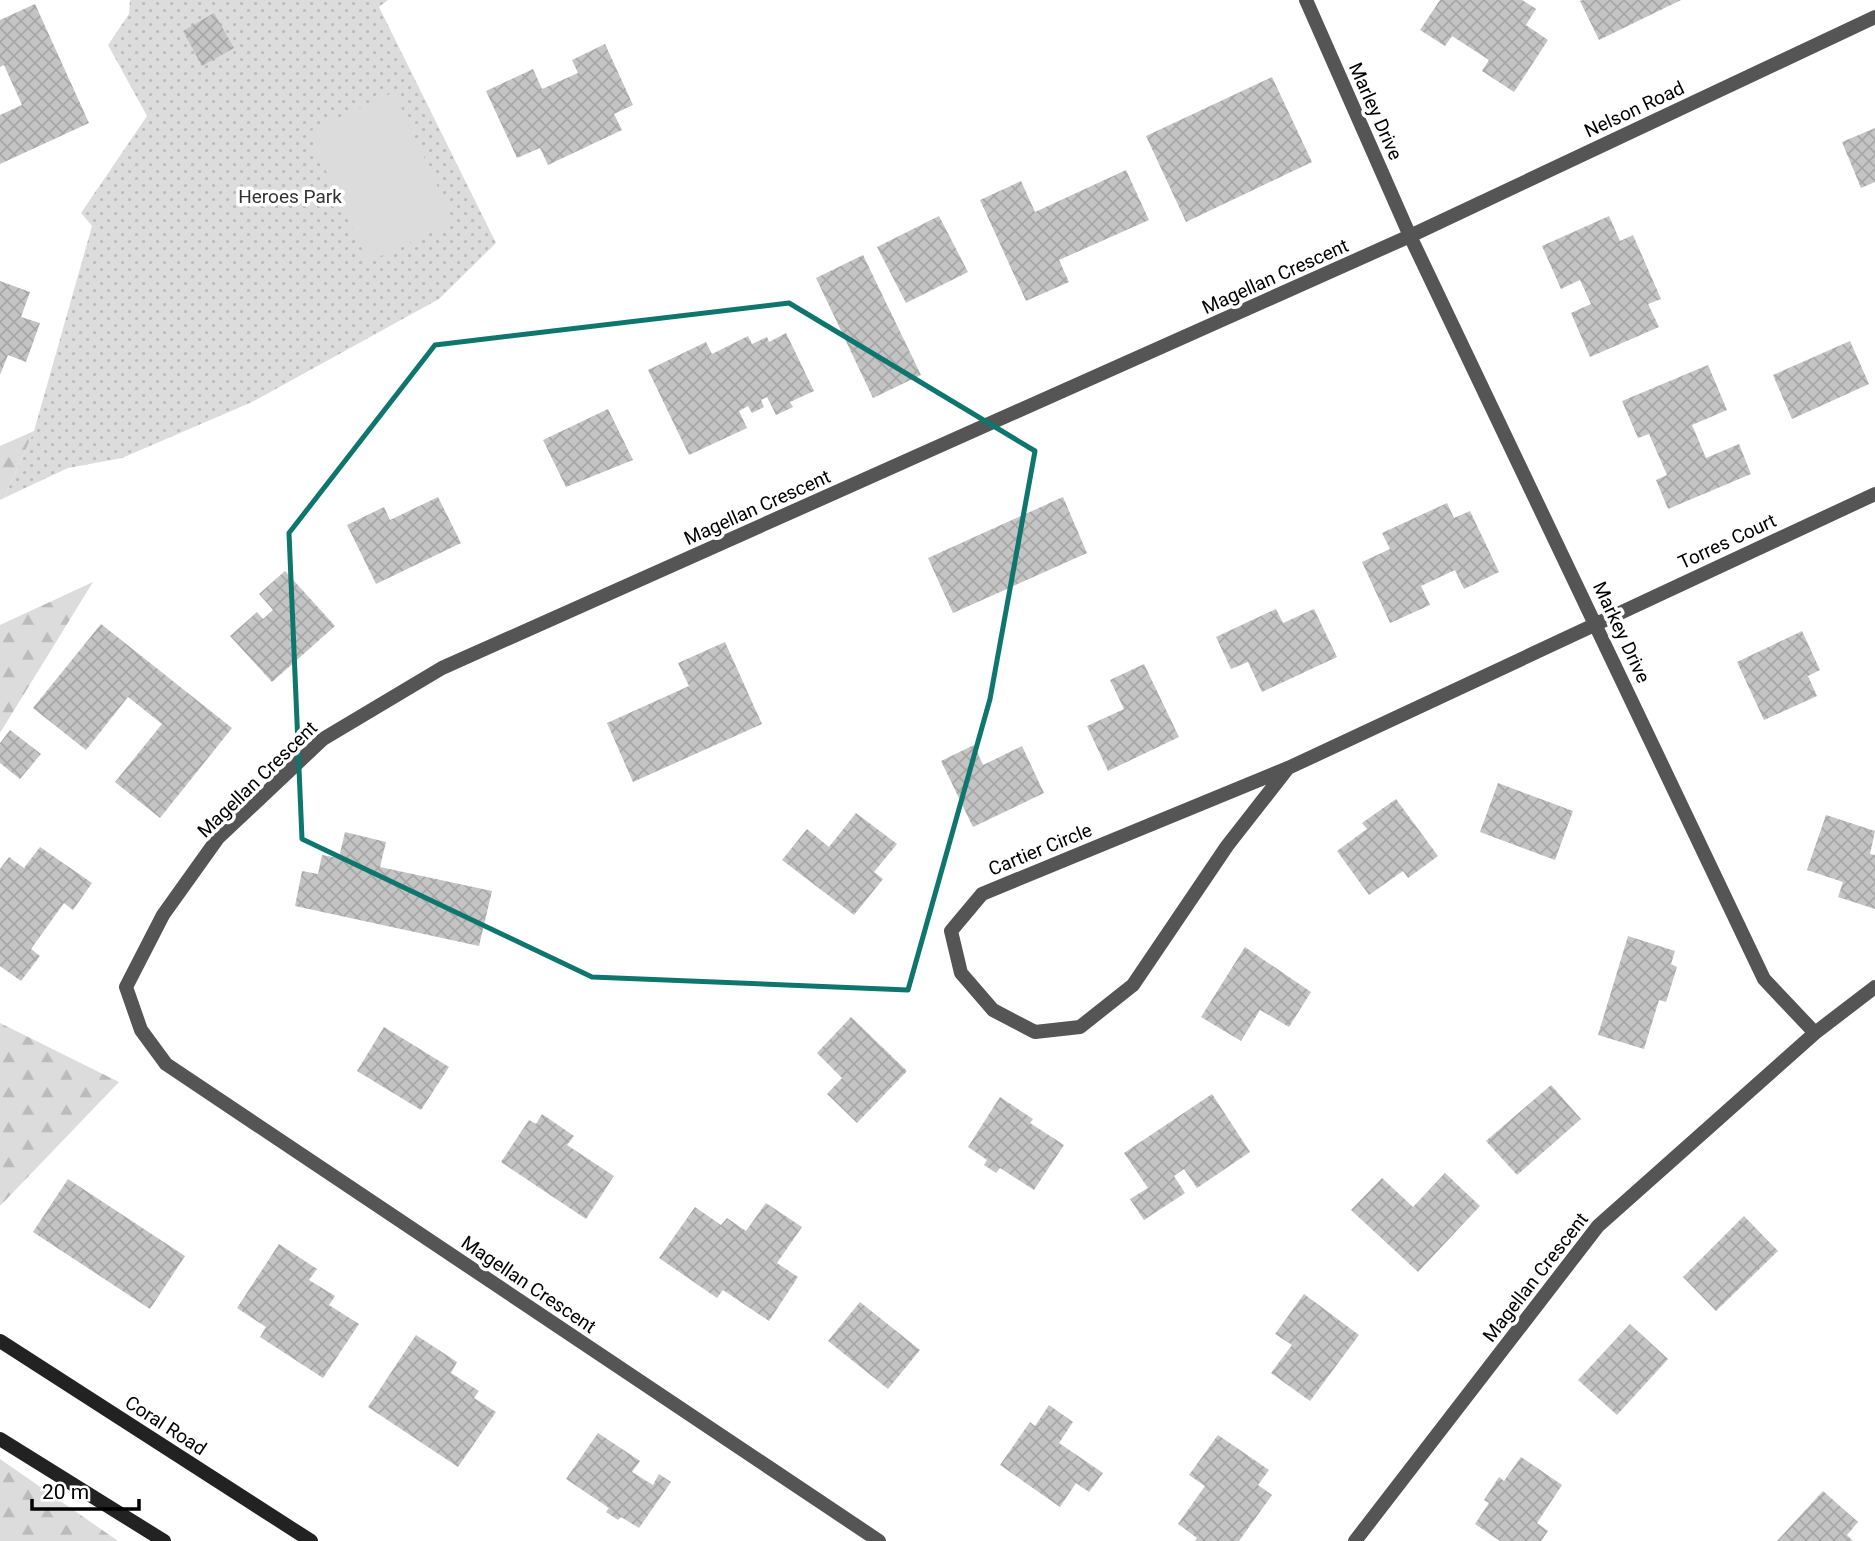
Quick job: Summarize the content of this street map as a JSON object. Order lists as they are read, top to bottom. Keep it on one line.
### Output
{"streets":{"main road":["Coral Road"],"street":["Nelson Road","Marley Drive","Magellan Crescent","Torres Court","Markey Drive","Cartier Circle"]},"crossings":[["Nelson Road","Marley Drive"],["Nelson Road","Magellan Crescent"],["Nelson Road","Markey Drive"],["Marley Drive","Magellan Crescent"],["Marley Drive","Markey Drive"],["Magellan Crescent","Markey Drive"],["Torres Court","Markey Drive"],["Torres Court","Cartier Circle"],["Markey Drive","Cartier Circle"]],"parks":["Heroes Park"],"scale_bar":"20 m"}
